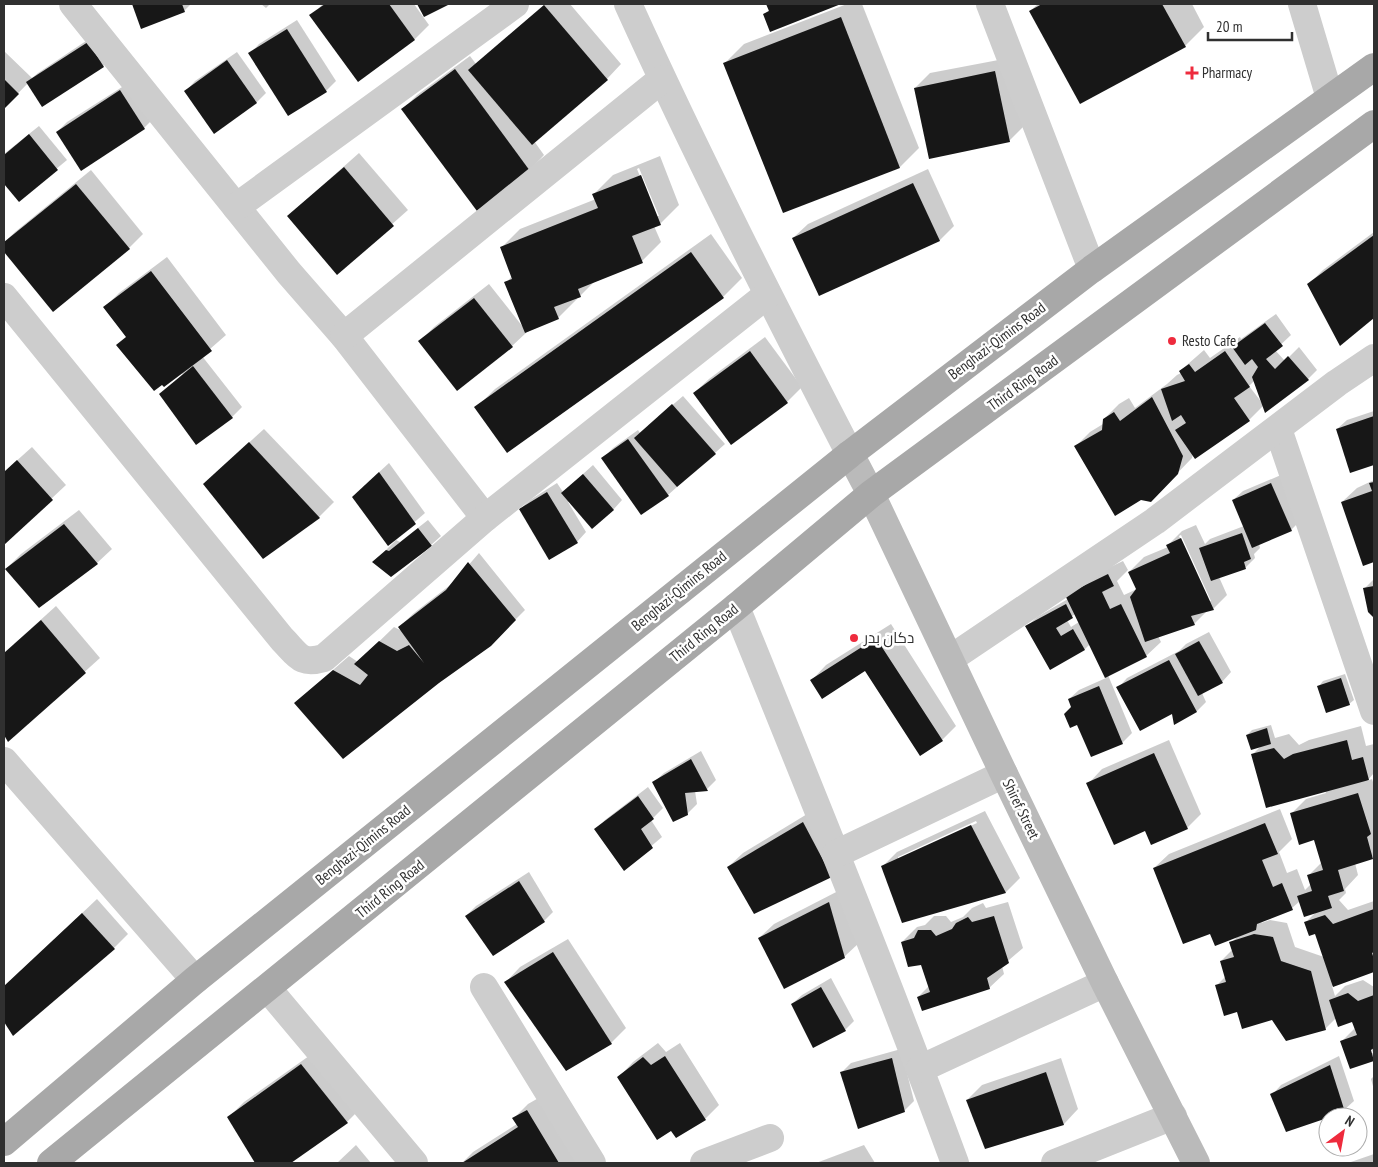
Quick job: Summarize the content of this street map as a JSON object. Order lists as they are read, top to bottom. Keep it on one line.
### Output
{"streets":{"main road":["Benghazi-Qimins Road","Third Ring Road","Shiref Street"]},"crossings":[["Benghazi-Qimins Road","Shiref Street"],["Third Ring Road","Shiref Street"]],"places":{"health":["Pharmacy"],"other":["Resto Cafe","دكان بدر"]},"scale_bar":"20 m","north":"top right"}
